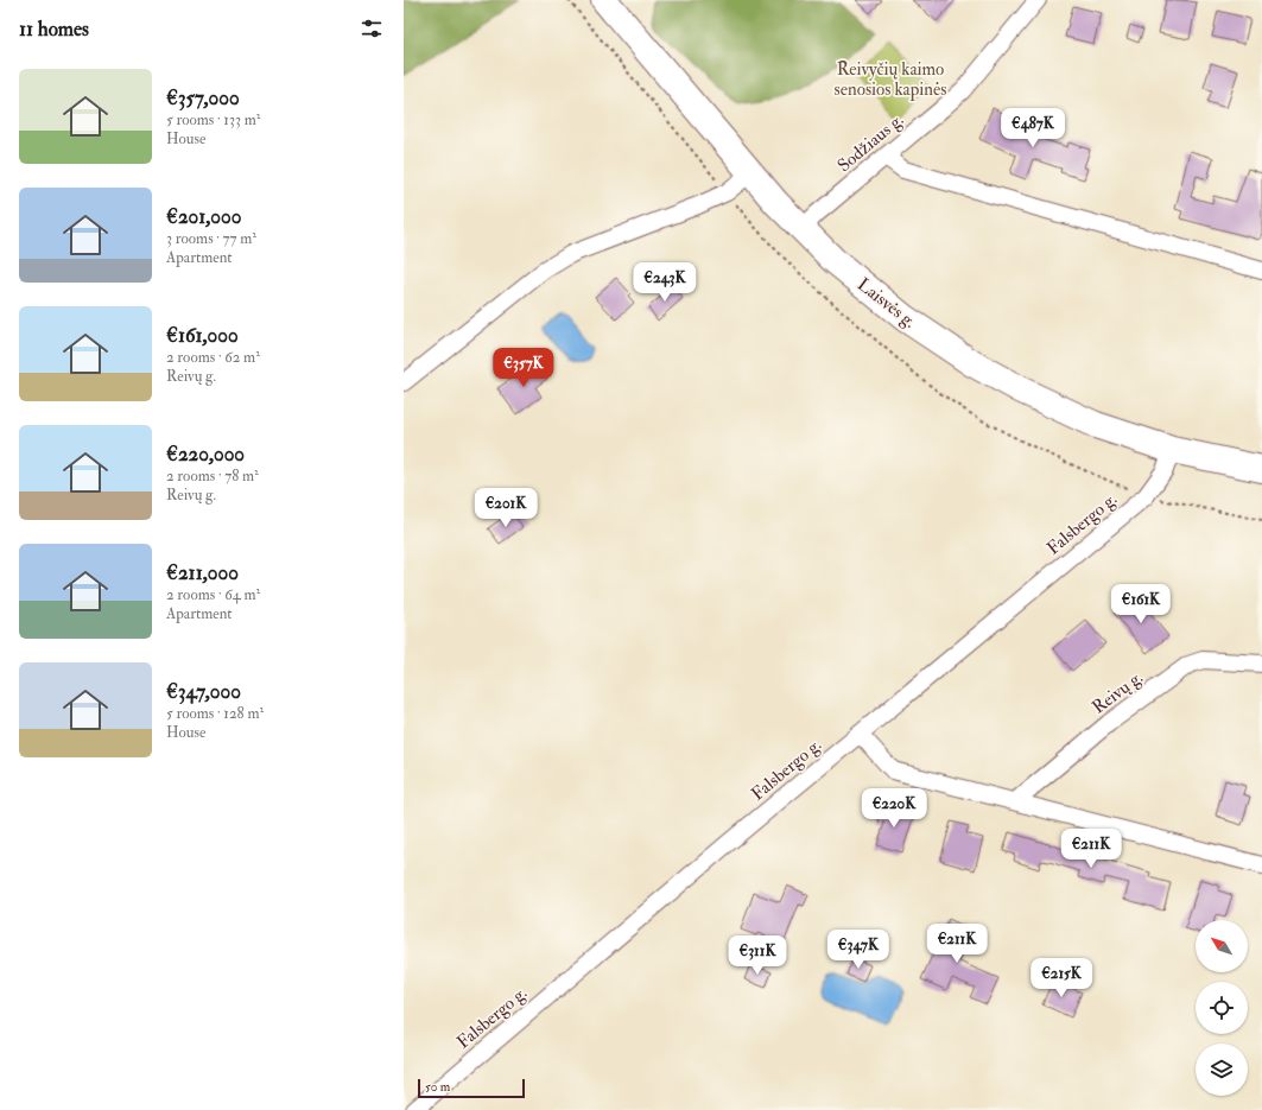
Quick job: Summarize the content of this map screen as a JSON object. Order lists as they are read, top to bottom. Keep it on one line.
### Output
{"streets":{"main road":["Laisvės g."],"street":["Sodžiaus g.","Falsbergo g.","Reivų g."]},"crossings":[["Sodžiaus g.","Laisvės g."],["Laisvės g.","Falsbergo g."]],"parks":["Reivyčių kaimo senosios kapinės"],"scale_bar":"50 m","north":"top left","page":{"heading":"11 homes","list":[{"name":"€357,000","note":"5 rooms · 133 m² · House"},{"name":"€201,000","note":"3 rooms · 77 m² · Apartment"},{"name":"€161,000","note":"2 rooms · 62 m² · Reivų g."},{"name":"€220,000","note":"2 rooms · 78 m² · Reivų g."},{"name":"€211,000","note":"2 rooms · 64 m² · Apartment"},{"name":"€347,000","note":"5 rooms · 128 m² · House"}],"price":["€487K","€243K","€357K","€201K","€161K","€220K","€211K","€211K","€347K","€311K","€215K"],"scale":"50 m"}}
